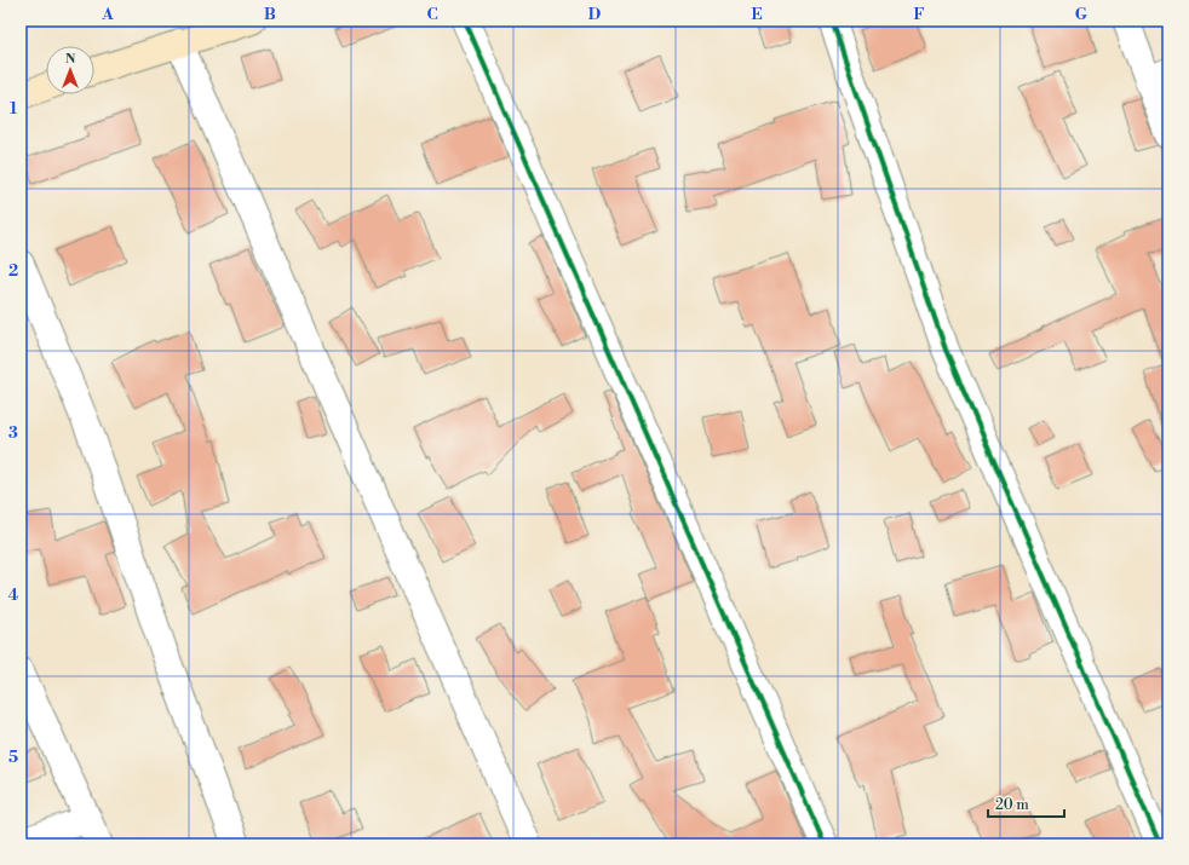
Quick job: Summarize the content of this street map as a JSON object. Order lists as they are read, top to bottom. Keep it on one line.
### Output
{"scale_bar":"20 m","north":"top","grid":{"columns":["A","B","C","D","E","F","G"],"rows":["1","2","3","4","5"]}}
